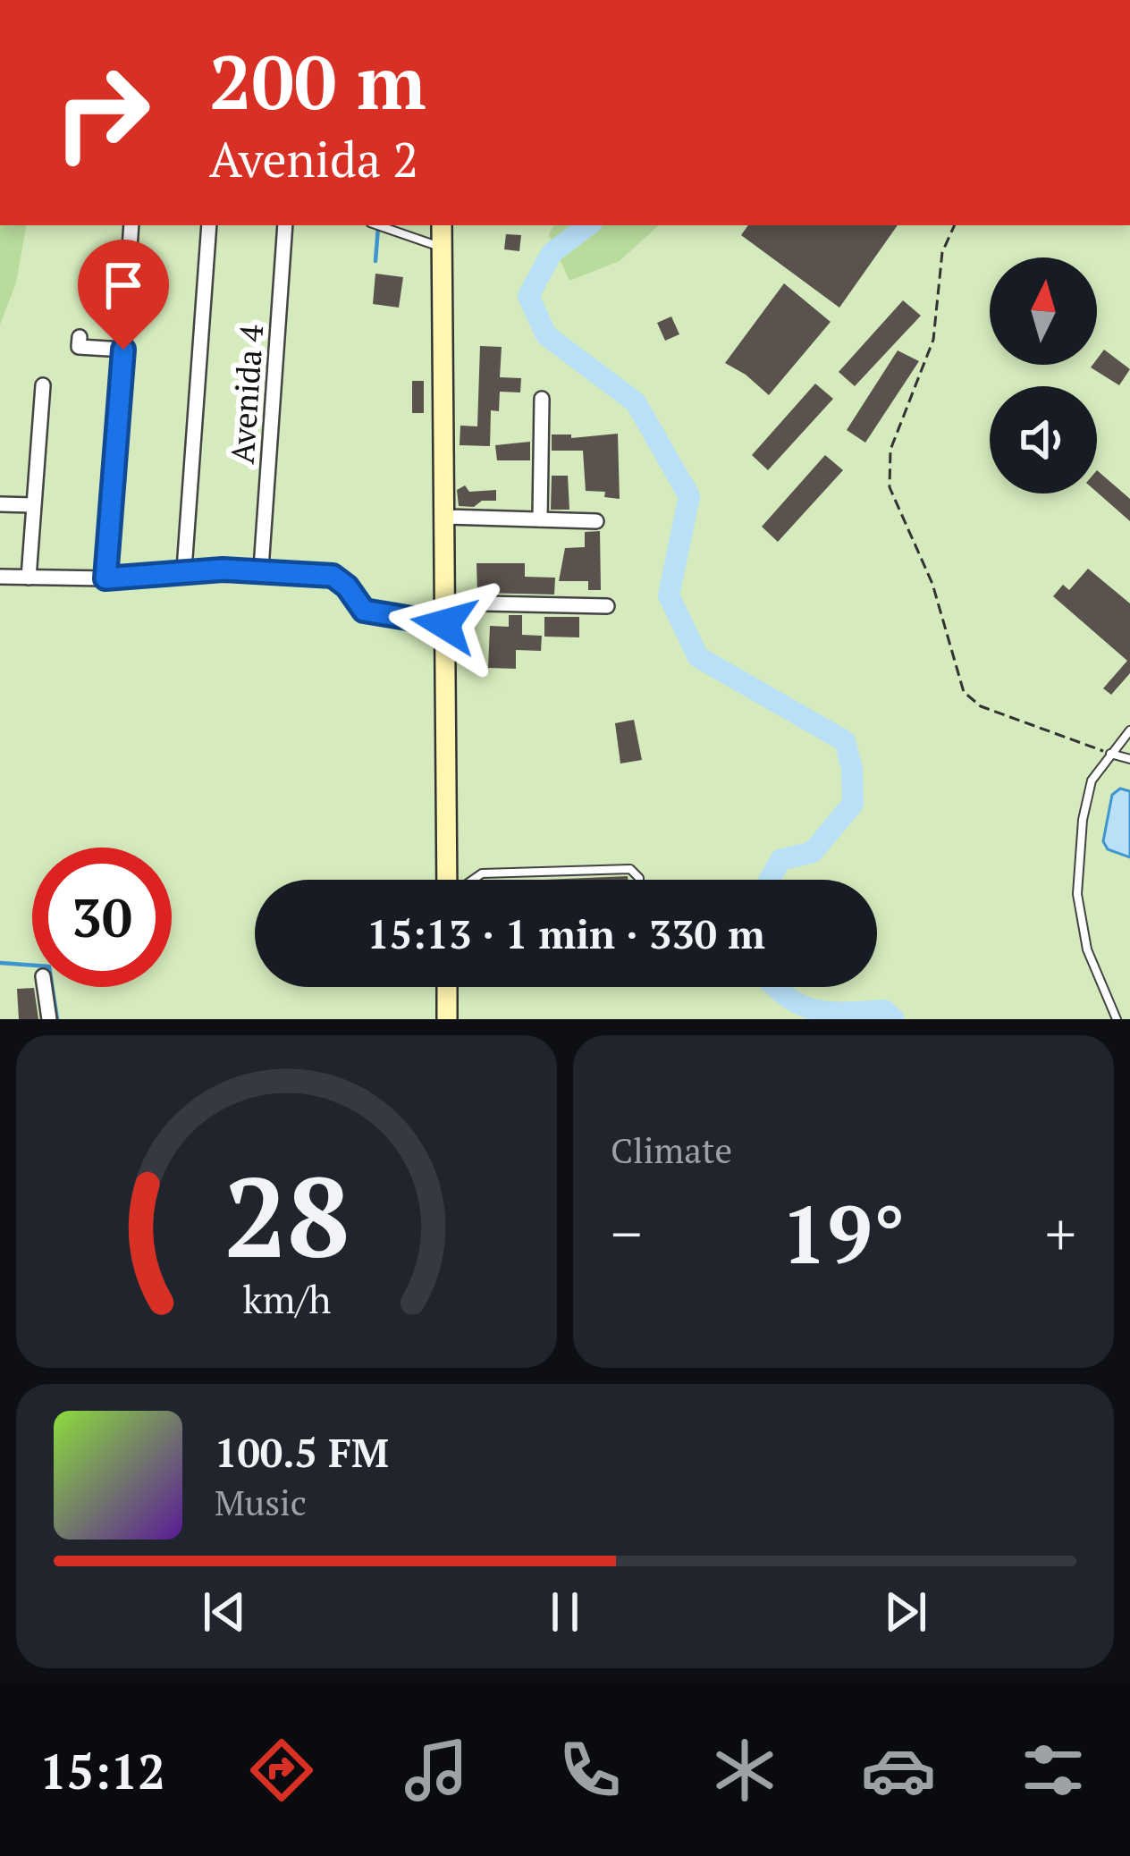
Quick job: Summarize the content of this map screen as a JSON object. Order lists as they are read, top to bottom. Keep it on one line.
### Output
{"streets":{"street":["Avenida 4"]},"north":"top","page":{"turn":["200 m","Avenida 2"],"limit":"30","trip":"15:13 · 1 min · 330 m","tile":"Climate","heat":["−","19°","+"],"song":["100.5 FM","Music"],"tabs":"15:12","gauge":["28","km/h"]}}
